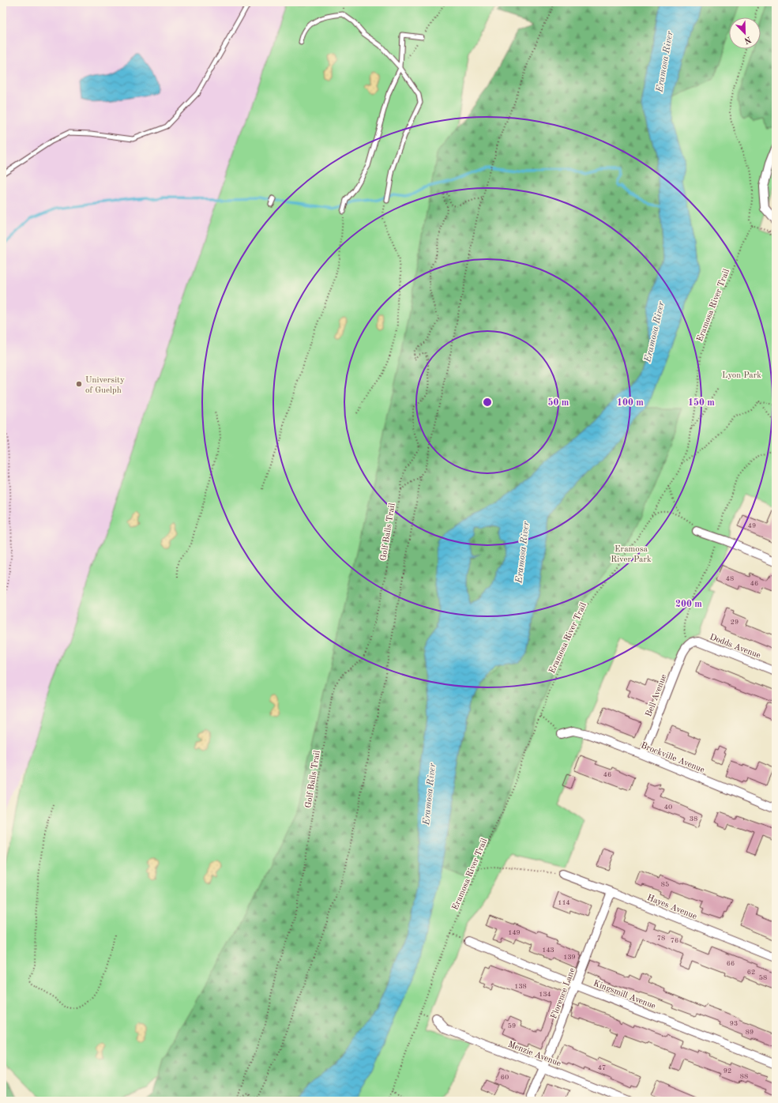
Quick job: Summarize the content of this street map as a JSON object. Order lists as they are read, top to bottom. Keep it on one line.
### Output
{"streets":{"street":["Dodds Avenue","Bell Avenue","Brockville Avenue","Hayes Avenue","Florence Lane","Kingsmill Avenue","Menzie Avenue"],"path":["Eramosa River Trail","Golf Balls Trail"]},"crossings":[["Dodds Avenue","Bell Avenue"],["Bell Avenue","Brockville Avenue"],["Hayes Avenue","Florence Lane"],["Florence Lane","Kingsmill Avenue"],["Florence Lane","Menzie Avenue"]],"water":["Eramosa River"],"parks":["Lyon Park","Eramosa River Park"],"places":["University of Guelph"],"house_numbers":["49","48","46","29","46","40","38","85","114","149","78","76","143","139","66","62","58","138","134","93","59","89","47","92","88","60"],"north":"bottom right","rings":["50 m","100 m","150 m","200 m"]}
